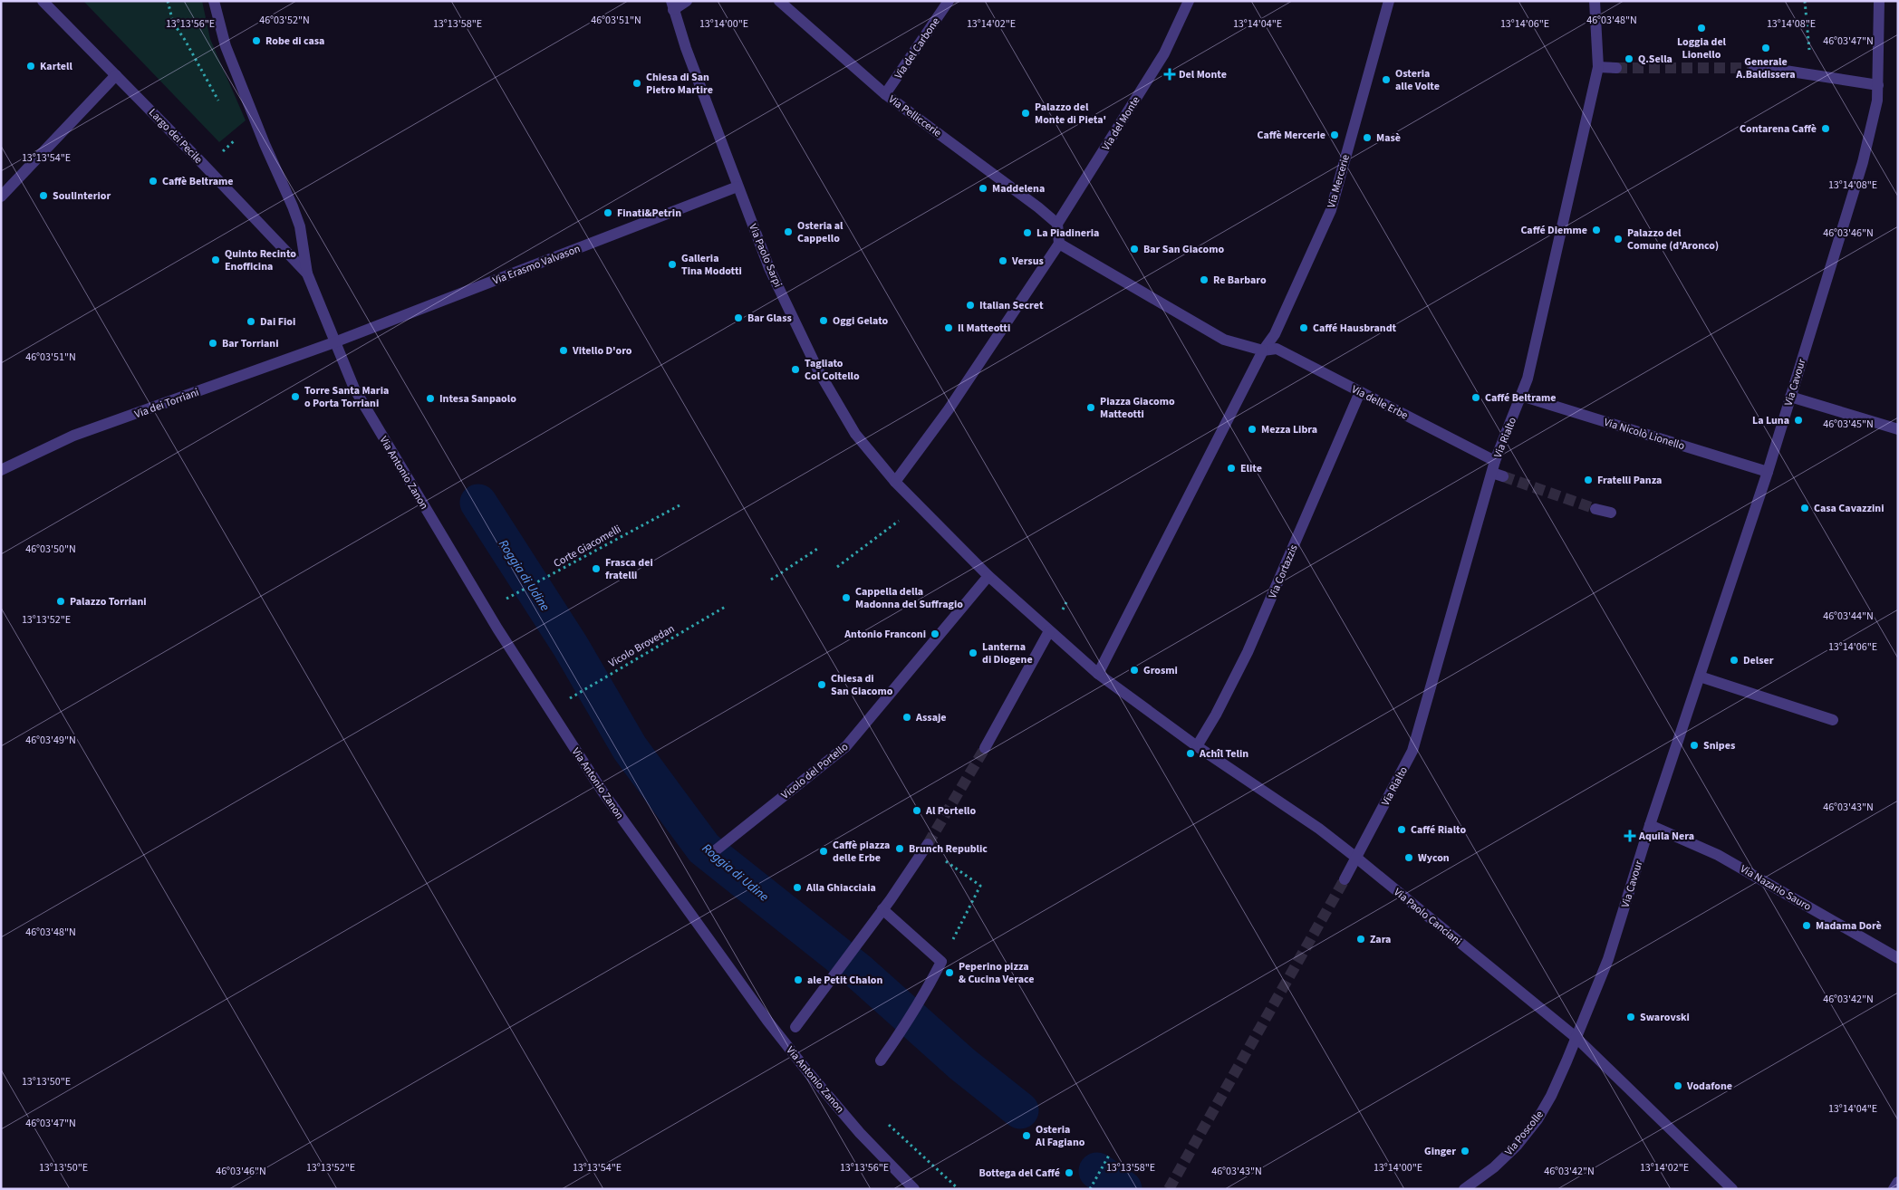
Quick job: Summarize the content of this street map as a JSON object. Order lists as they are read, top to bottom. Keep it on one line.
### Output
{"streets":{"street":["Via del Carbone","Via Pelliccerie","Via del Monte","Largo dei Pecile","Via Mercerie","Via Paolo Sarpi","Via Erasmo Valvason","Via Cavour","Via delle Erbe","Via dei Torriani","Via Nicolò Lionello","Via Rialto","Via Antonio Zanon","Via Cortazzis","Vicolo del Portello","Via Nazario Sauro","Via Paolo Canciani","Via Poscolle"],"path":["Corte Giacomelli","Vicolo Brovedan"]},"crossings":[["Via del Carbone","Via Pelliccerie"],["Via Pelliccerie","Via del Monte"],["Largo dei Pecile","Via Erasmo Valvason"],["Largo dei Pecile","Via dei Torriani"],["Largo dei Pecile","Via Antonio Zanon"],["Via Mercerie","Via delle Erbe"],["Via Paolo Sarpi","Via Erasmo Valvason"],["Via Erasmo Valvason","Via dei Torriani"],["Via Erasmo Valvason","Via Antonio Zanon"],["Via Cavour","Via Nicolò Lionello"],["Via Cavour","Via Nazario Sauro"],["Via Cavour","Via Paolo Canciani"],["Via Cavour","Via Poscolle"],["Via delle Erbe","Via Rialto"],["Via delle Erbe","Via Cortazzis"],["Via dei Torriani","Via Antonio Zanon"],["Via Nicolò Lionello","Via Rialto"],["Via Rialto","Via Paolo Canciani"],["Via Cortazzis","Via Paolo Canciani"],["Via Paolo Canciani","Via Poscolle"]],"water":["Roggia di Udine"],"places":{"other":["Loggia del Lionello","Robe di casa","Generale A.Baldissera","Q.Sella","Kartell","Osteria alle Volte","Chiesa di San Pietro Martire","Palazzo del Monte di Pieta'","Contarena Caffè","Caffè Mercerie","Masè","Caffè Beltrame","Maddelena","SoulInterior","Finati&Petrin","Caffé Diemme","Osteria al Cappello","La Piadineria","Palazzo del Comune (d'Aronco)","Bar San Giacomo","Quinto Recinto Enofficina","Versus","Galleria Tina Modotti","Re Barbaro","Italian Secret","Bar Glass","Oggi Gelato","Dai Fioi","Il Matteotti","Caffé Hausbrandt","Bar Torriani","Vitello D'oro","Tagliato Col Coltello","Torre Santa Maria o Porta Torriani","Caffé Beltrame","Intesa Sanpaolo","Piazza Giacomo Matteotti","La Luna","Mezza Libra","Elite","Fratelli Panza","Casa Cavazzini","Frasca dei fratelli","Cappella della Madonna del Suffragio","Palazzo Torriani","Antonio Franconi","Lanterna di Diogene","Delser","Grosmi","Chiesa di San Giacomo","Assaje","Snipes","Achîl Telin","Al Portello","Caffé Rialto","Brunch Republic","Caffè piazza delle Erbe","Wycon","Alla Ghiacciaia","Madama Dorè","Zara","Peperino pizza & Cucina Verace","ale Petit Chalon","Swarovski","Vodafone","Osteria Al Fagiano","Ginger","Bottega del Caffé"],"health":["Del Monte","Aquila Nera"]},"coordinates":["46°03'52\"N","46°03'51\"N","46°03'48\"N","13°13'56\"E","13°13'58\"E","13°14'00\"E","13°14'02\"E","13°14'04\"E","13°14'08\"E","13°14'06\"E","46°03'47\"N","13°13'54\"E","46°03'46\"N","46°03'45\"N","46°03'50\"N","46°03'44\"N","13°13'52\"E","46°03'49\"N","46°03'43\"N","46°03'42\"N","13°13'50\"E"]}
